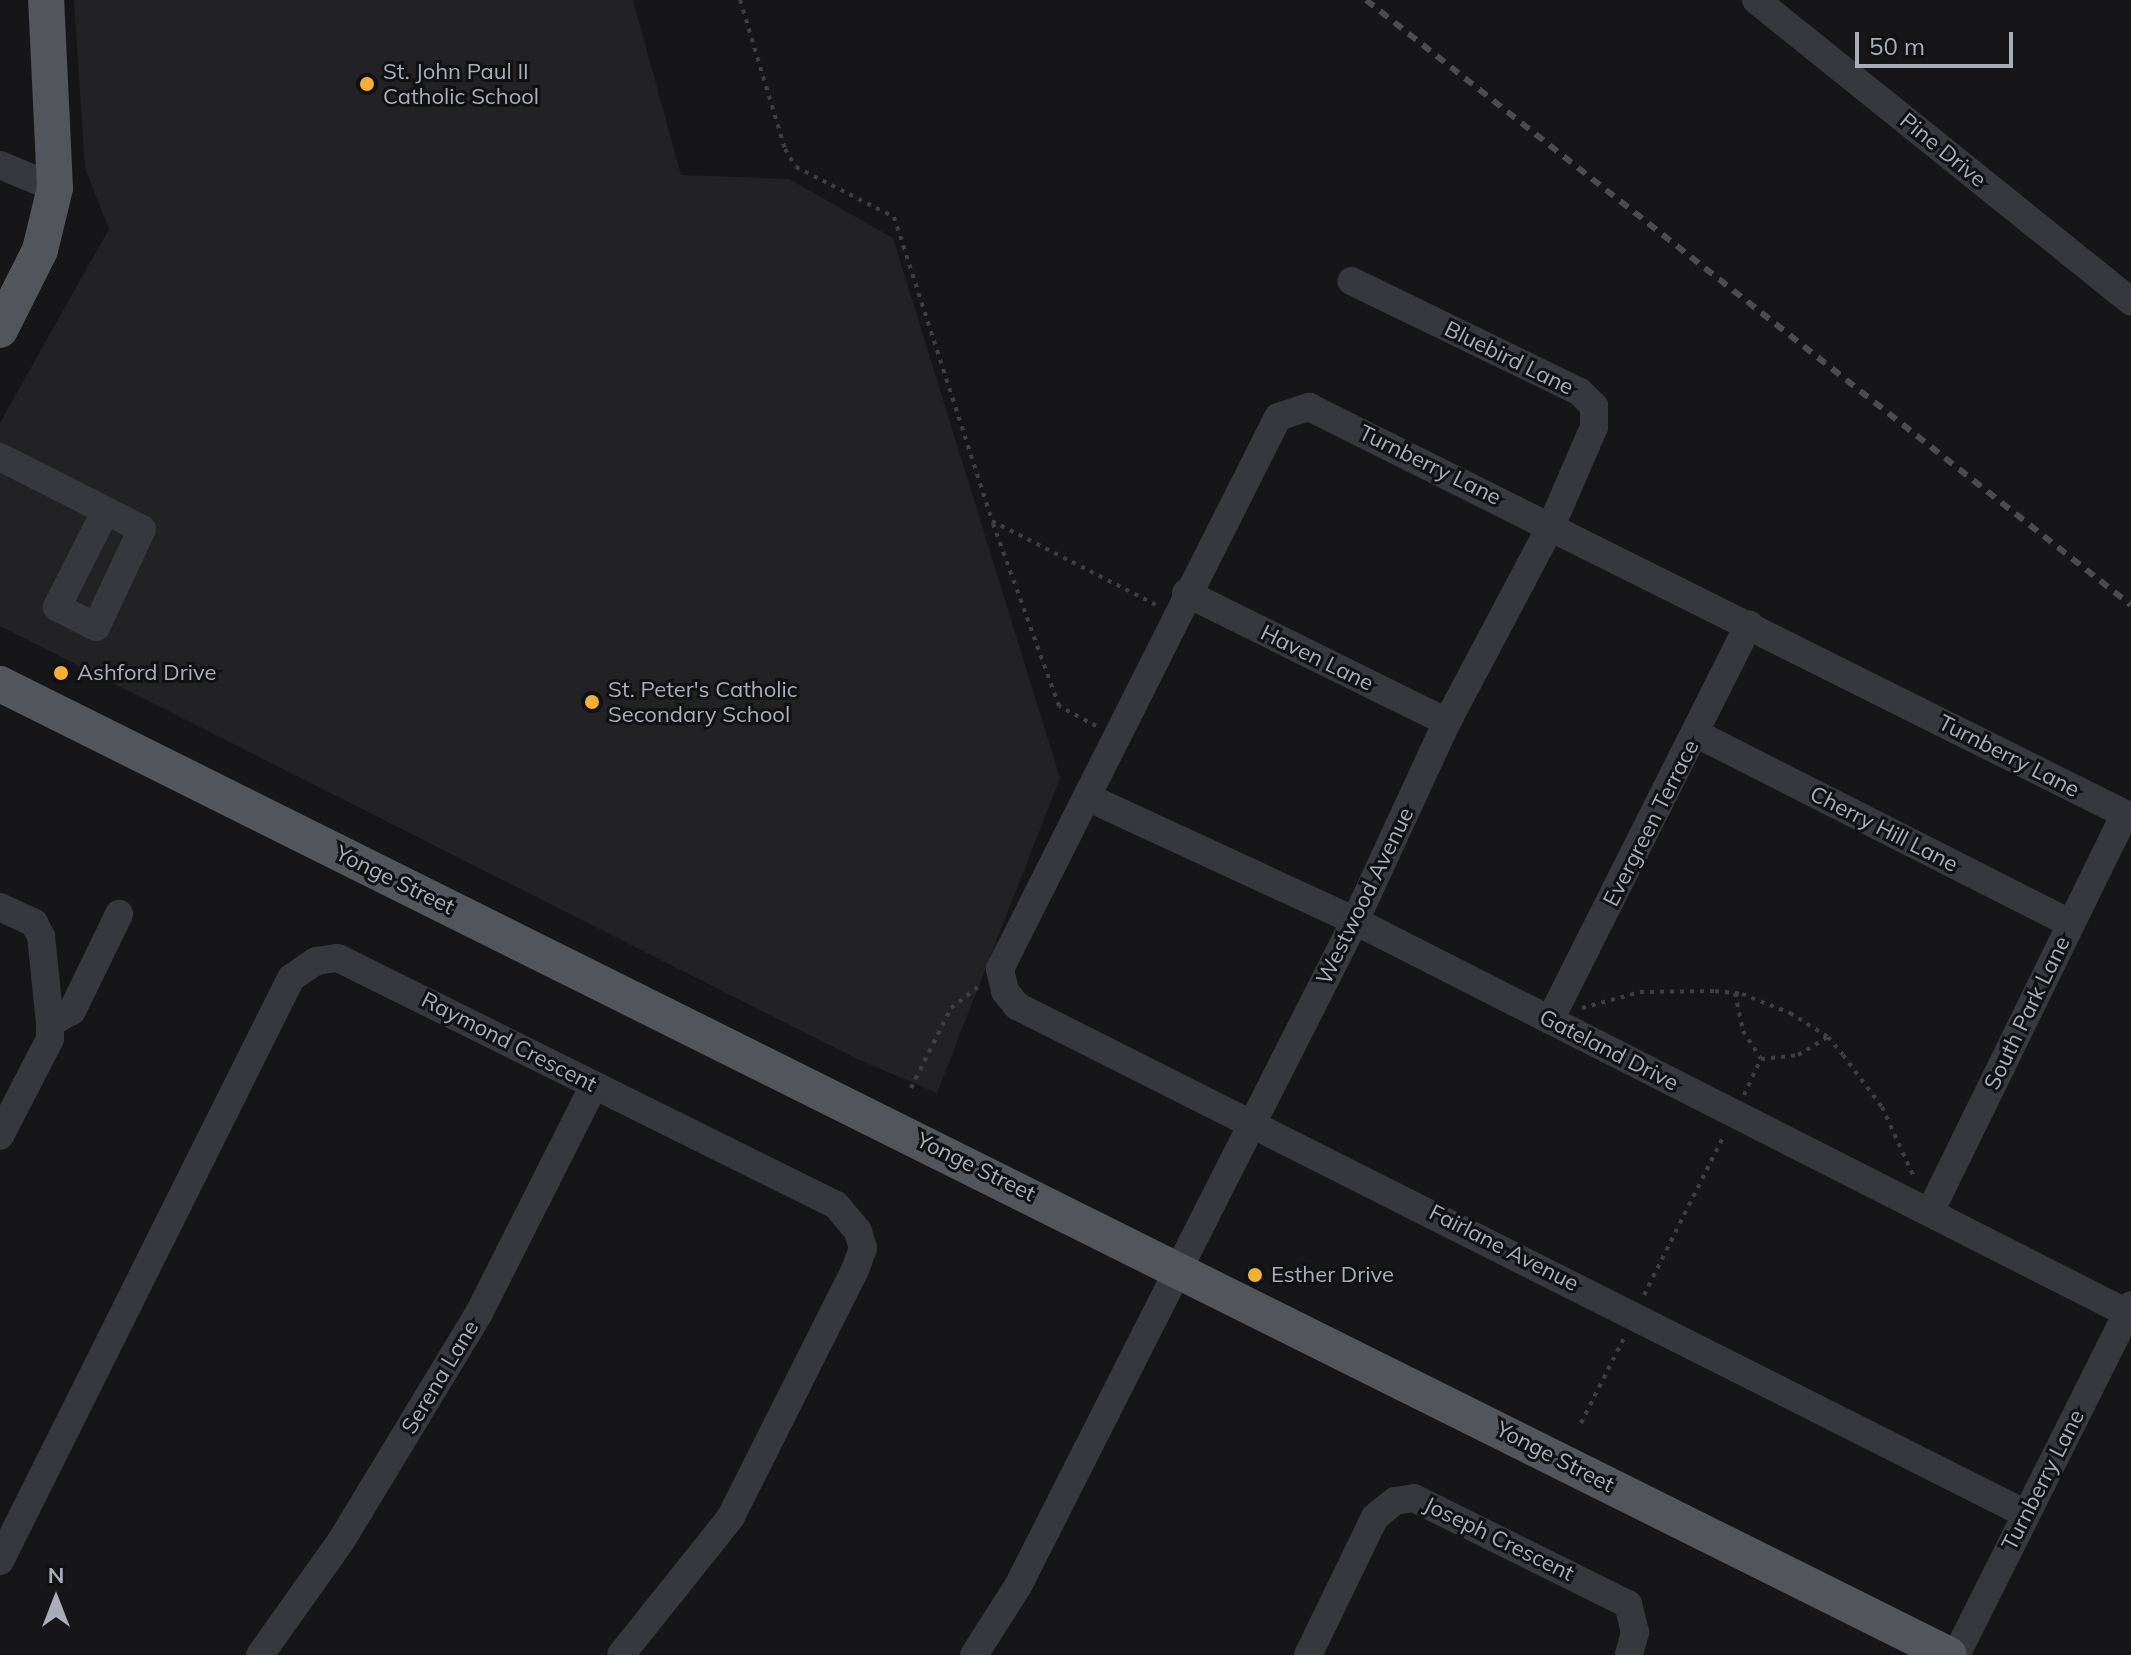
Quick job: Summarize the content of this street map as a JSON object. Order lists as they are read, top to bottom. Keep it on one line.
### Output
{"streets":{"main road":["Yonge Street"],"street":["Pine Drive","Bluebird Lane","Turnberry Lane","Haven Lane","Evergreen Terrace","Cherry Hill Lane","Westwood Avenue","South Park Lane","Raymond Crescent","Gateland Drive","Fairlane Avenue","Serena Lane","Joseph Crescent"]},"crossings":[["Bluebird Lane","Turnberry Lane"],["Bluebird Lane","Westwood Avenue"],["Turnberry Lane","Haven Lane"],["Turnberry Lane","Evergreen Terrace"],["Turnberry Lane","Westwood Avenue"],["Turnberry Lane","South Park Lane"],["Turnberry Lane","Gateland Drive"],["Turnberry Lane","Fairlane Avenue"],["Haven Lane","Westwood Avenue"],["Evergreen Terrace","Cherry Hill Lane"],["Evergreen Terrace","Gateland Drive"],["Cherry Hill Lane","South Park Lane"],["Yonge Street","Westwood Avenue"],["Westwood Avenue","Gateland Drive"],["Westwood Avenue","Fairlane Avenue"],["South Park Lane","Gateland Drive"],["Raymond Crescent","Serena Lane"]],"places":["St. John Paul II Catholic School","Ashford Drive","St. Peter's Catholic Secondary School","Esther Drive"],"scale_bar":"50 m","north":"top"}
